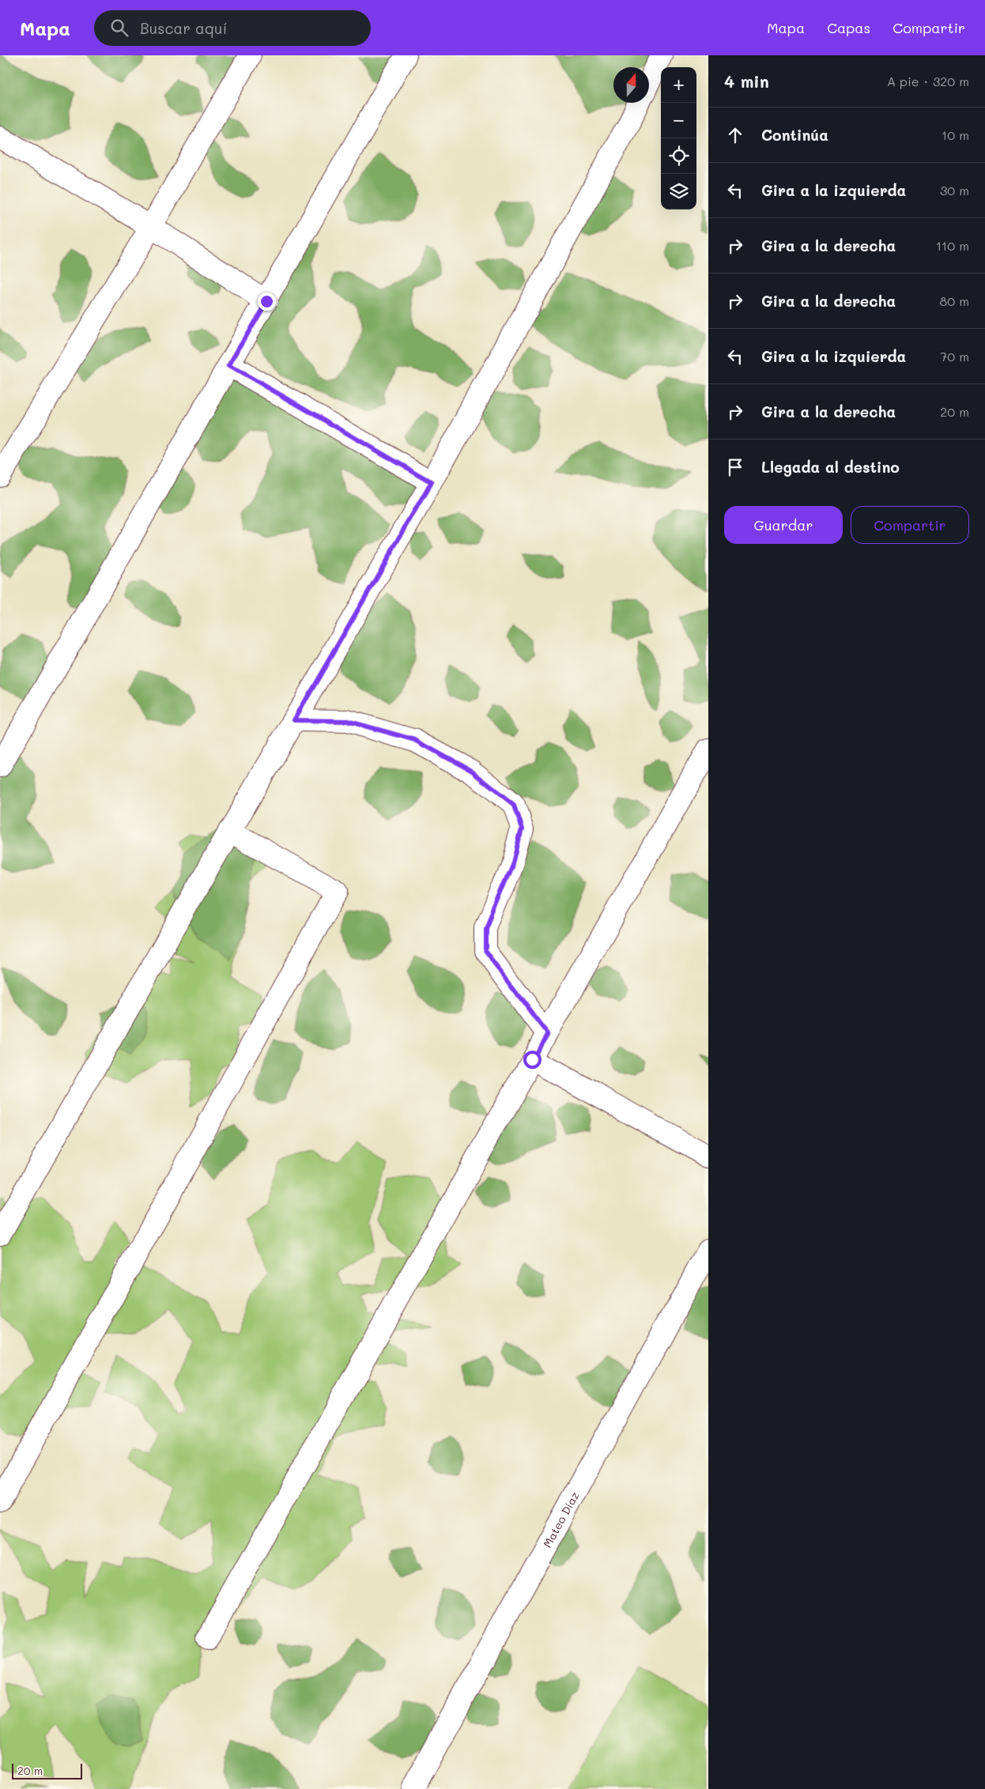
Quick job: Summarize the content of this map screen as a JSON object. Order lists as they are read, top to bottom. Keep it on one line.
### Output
{"streets":{"street":["Mateo Díaz"]},"scale_bar":"20 m","north":"top","page":{"header":"Mapa","search":"Buscar aquí","nav":["Mapa","Capas","Compartir"],"heading":["4 min","A pie · 320 m"],"map_buttons":["+","−"],"list":[["Continúa","10 m"],["Gira a la izquierda","30 m"],["Gira a la derecha","110 m"],["Gira a la derecha","80 m"],["Gira a la izquierda","70 m"],["Gira a la derecha","20 m"],"Llegada al destino"],"buttons":["Guardar","Compartir"],"scale":"20 m"}}
